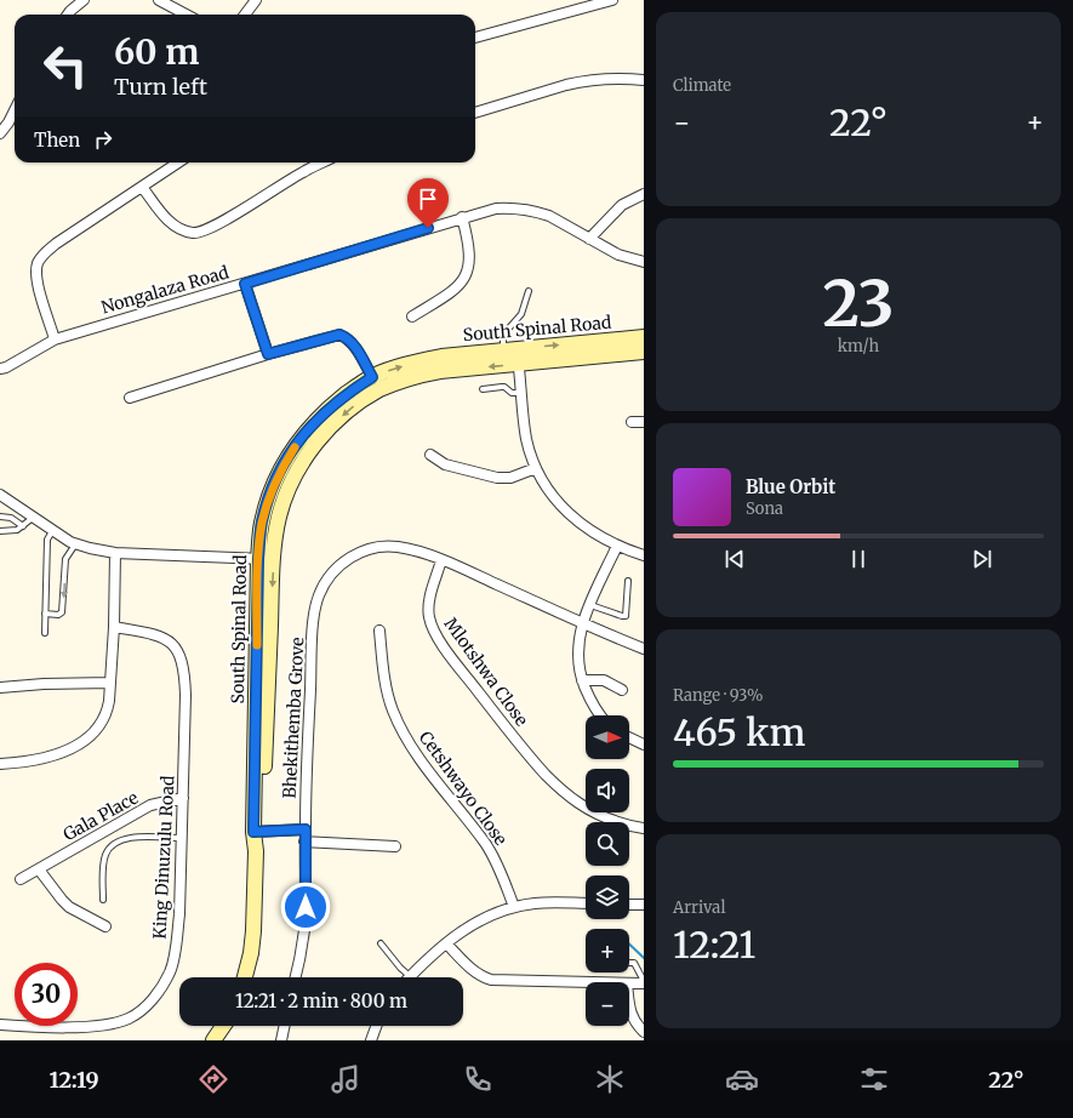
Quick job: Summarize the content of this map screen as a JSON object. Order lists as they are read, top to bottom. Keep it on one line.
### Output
{"streets":{"street":["Nongalaza Road","South Spinal Road","Mlotshwa Close","Bhekithemba Grove","Cetshwayo Close","Gala Place","King Dinuzulu Road"]},"crossings":[["Mlotshwa Close","Bhekithemba Grove"],["Gala Place","King Dinuzulu Road"]],"north":"right","page":{"tile":["Climate",["23","km/h"],["Range · 93%","465 km"],["Arrival","12:21"]],"turn":["60 m","Turn left"],"heat":["−","22°","+"],"then":"Then","song":["Blue Orbit","Sona"],"map_buttons":["+","−"],"limit":"30","trip":"12:21 · 2 min · 800 m","tabs":["12:19","22°"]}}
